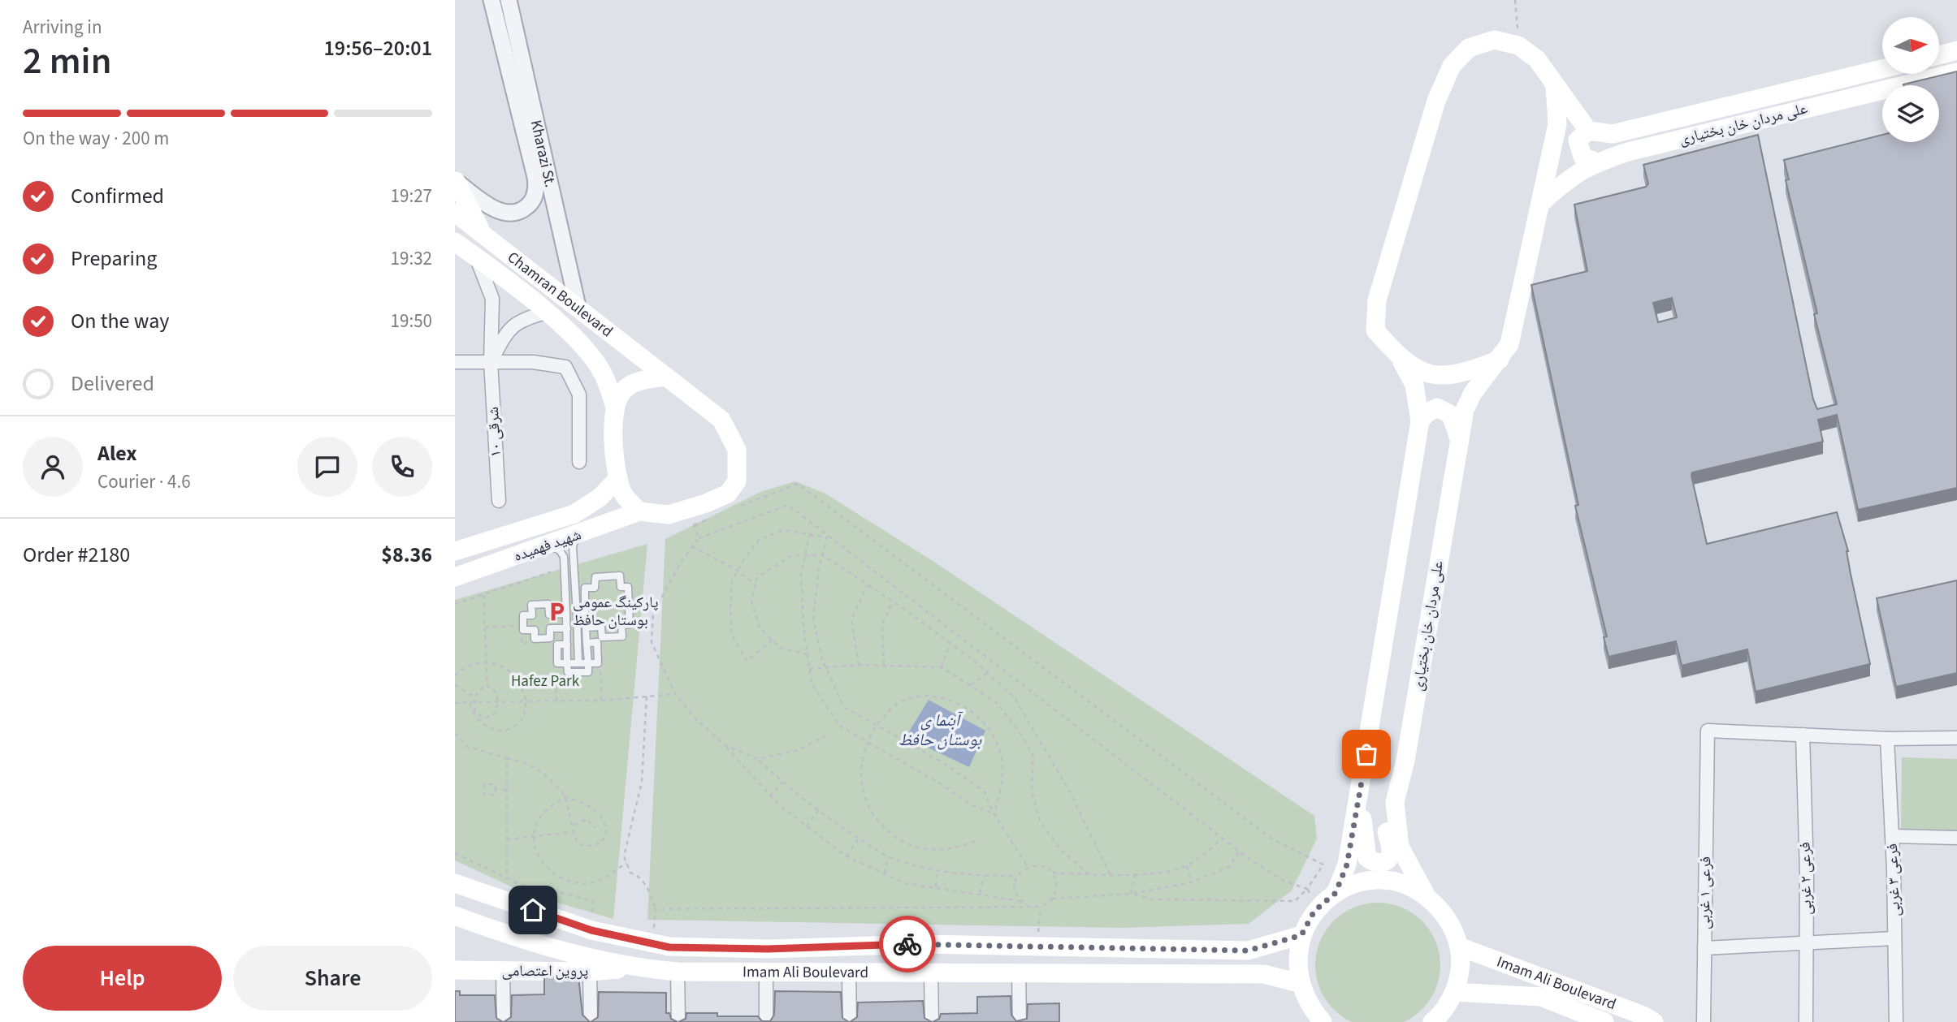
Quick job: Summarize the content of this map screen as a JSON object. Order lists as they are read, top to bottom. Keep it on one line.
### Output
{"streets":{"main road":["علی مردان خان بختیاری","Chamran Boulevard","شهید فهمیده","پروین اعتصامی","Imam Ali Boulevard"],"street":["Kharazi St.","۱۰ شرقی","فرعی ۲ غربی","فرعی ۳ غربی","فرعی ۱ غربی"]},"crossings":[["Kharazi St.","Chamran Boulevard"],["Chamran Boulevard","۱۰ شرقی"],["Chamran Boulevard","شهید فهمیده"],["فرعی ۲ غربی","فرعی ۱ غربی"],["پروین اعتصامی","Imam Ali Boulevard"]],"water":["آبنما ی بوستان حافظ"],"parks":["Hafez Park"],"places":{"parking":["پارکینگ عمومی بوستان حافظ"]},"north":"right","page":{"heading":["2 min","Arriving in","19:56–20:01"],"panel":["Alex","Courier · 4.6","Order #2180","$8.36"],"bar":"On the way · 200 m","list":[["Confirmed","19:27"],["Preparing","19:32"],["On the way","19:50"],"Delivered"],"buttons":["Help","Share"]}}
